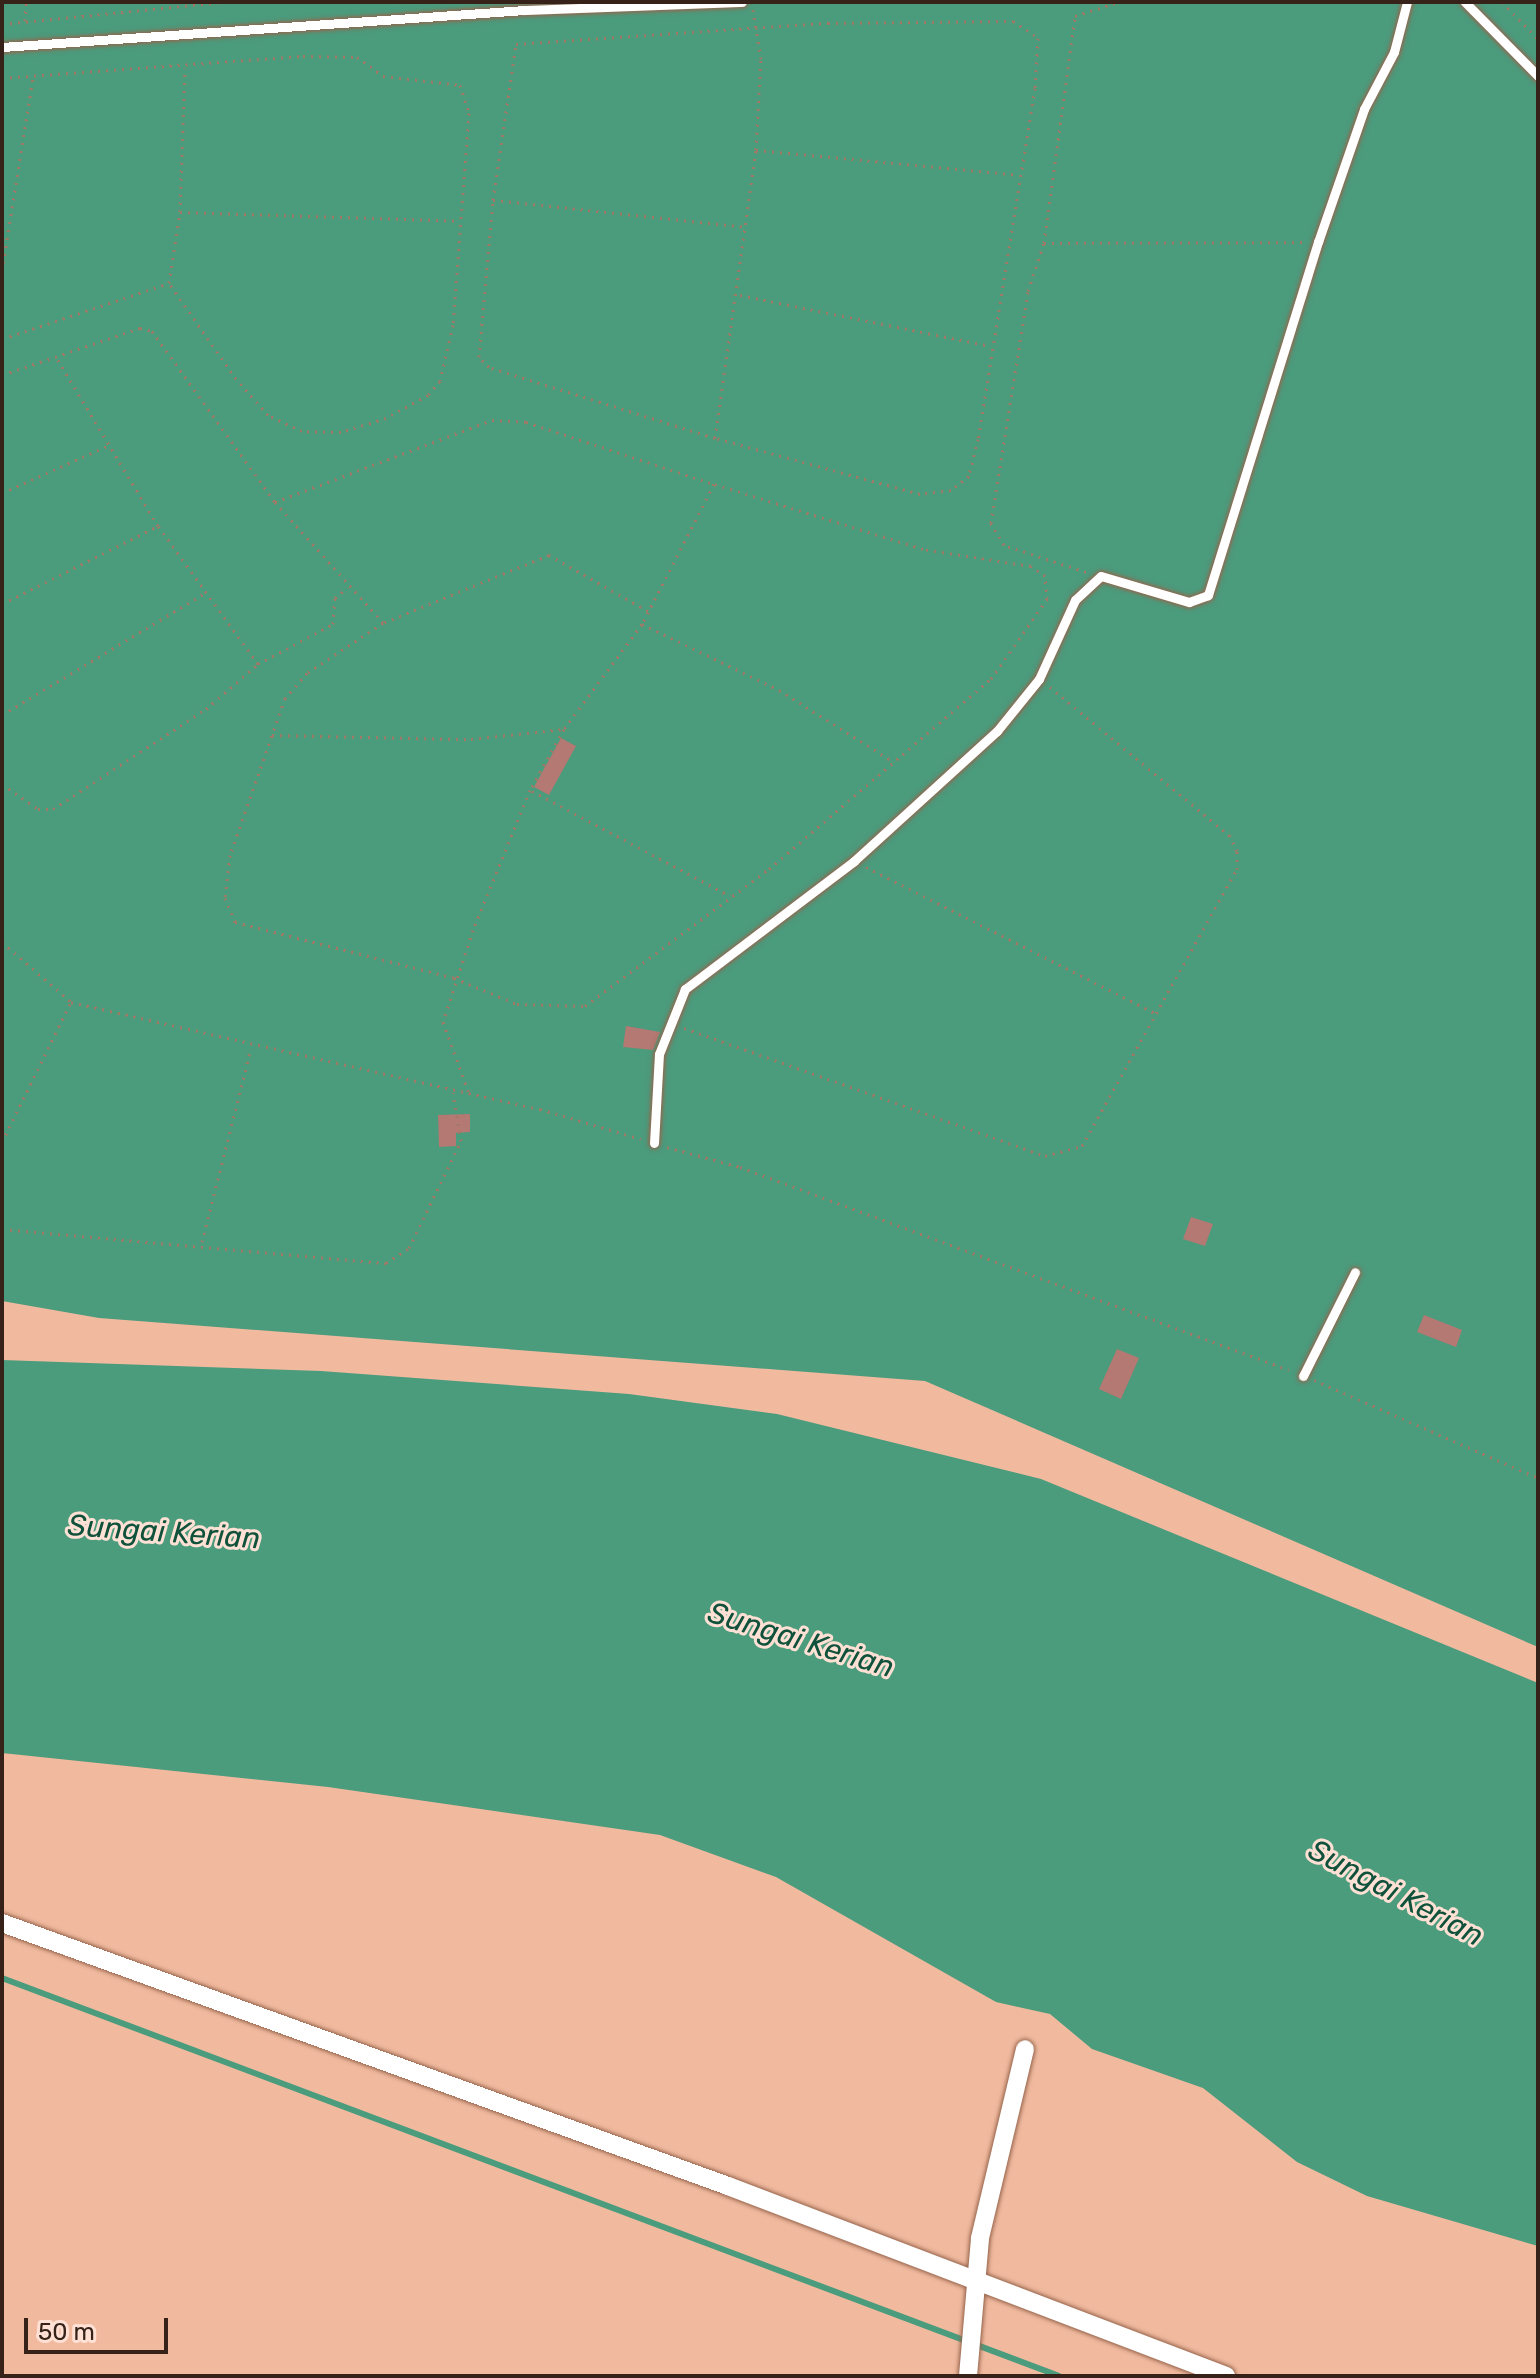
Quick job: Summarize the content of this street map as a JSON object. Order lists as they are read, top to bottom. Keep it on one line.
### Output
{"water":["Sungai Kerian"],"scale_bar":"50 m"}
